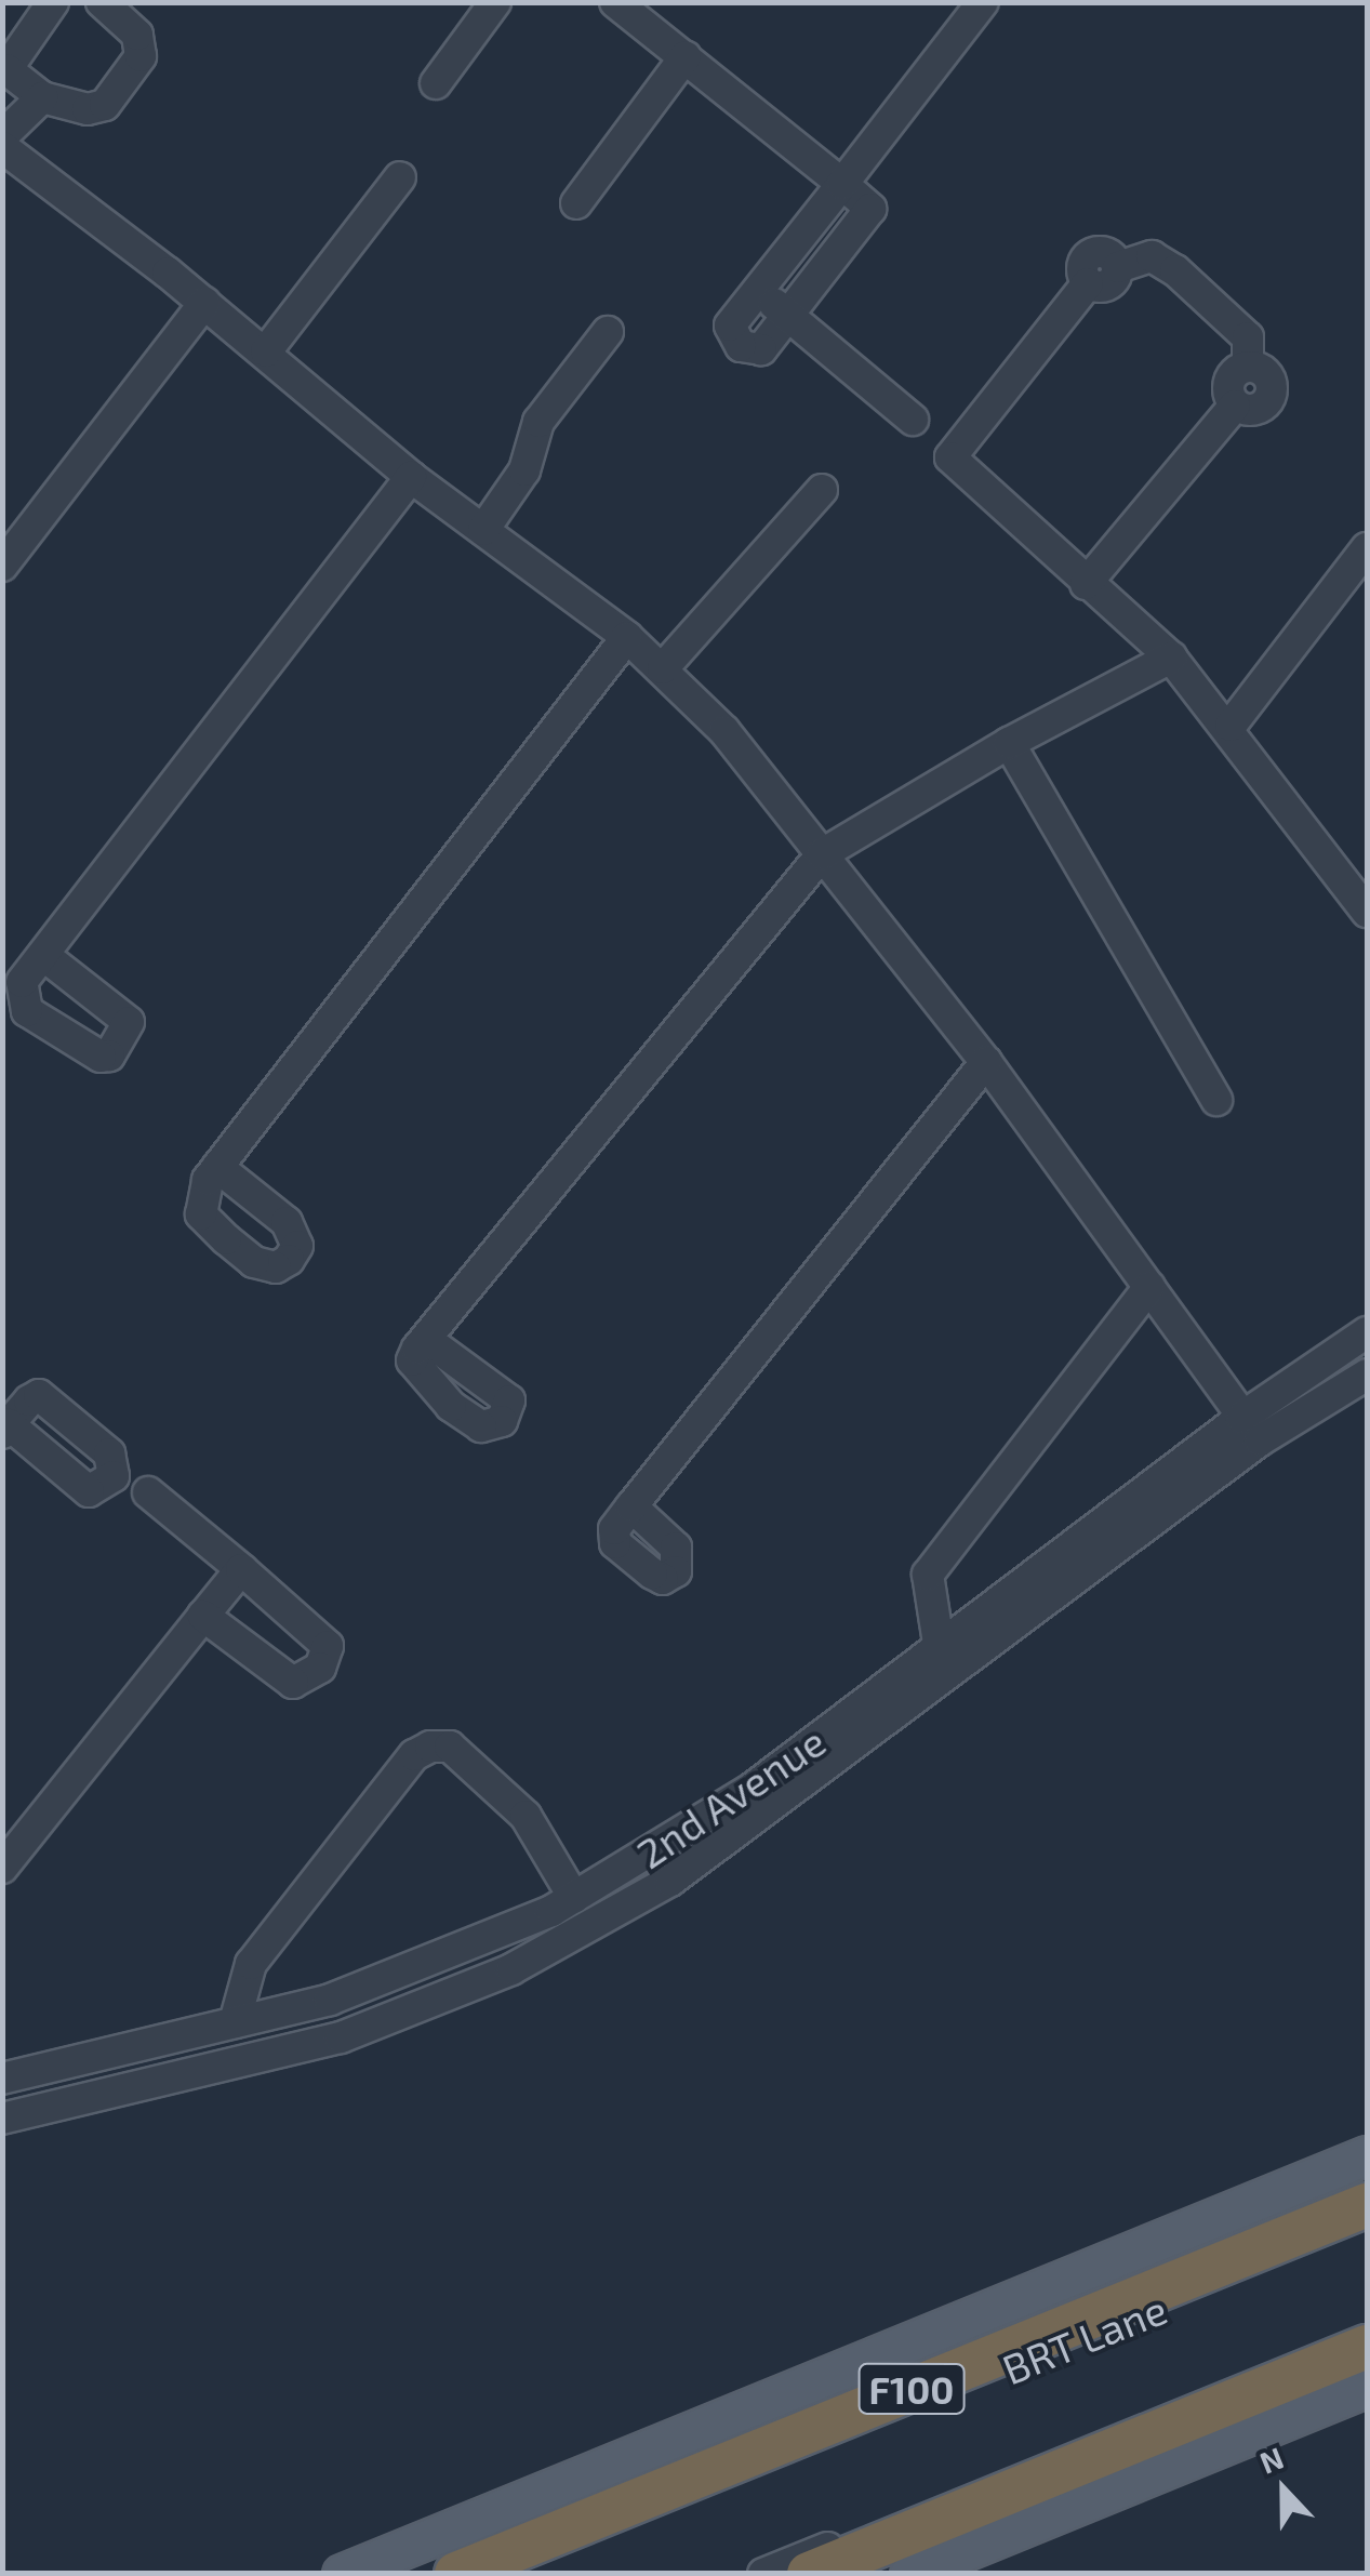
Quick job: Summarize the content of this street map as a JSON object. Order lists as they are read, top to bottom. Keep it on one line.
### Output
{"streets":{"highway":["F100"],"street":["2nd Avenue","BRT Lane"]},"north":"top"}
